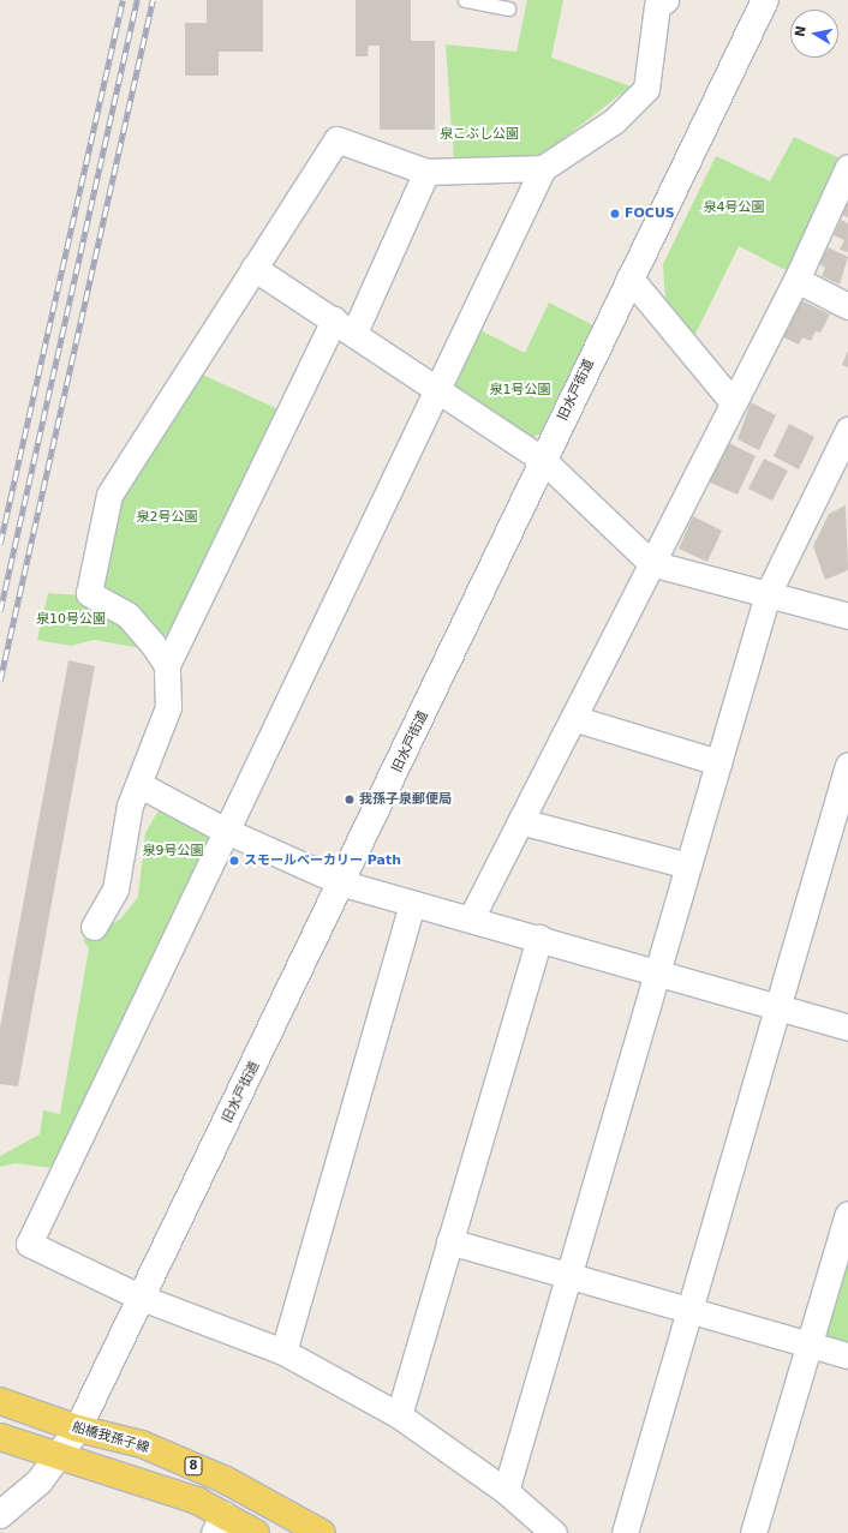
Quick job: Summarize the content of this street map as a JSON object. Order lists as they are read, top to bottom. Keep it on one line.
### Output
{"streets":{"main road":["船橋我孫子線","8"],"street":["旧水戸街道"]},"crossings":[["旧水戸街道","船橋我孫子線"],["旧水戸街道","8"]],"parks":["泉こぶし公園","泉4号公園","泉1号公園","泉2号公園","泉10号公園","泉9号公園"],"places":["FOCUS","我孫子泉郵便局","スモールベーカリー Path"],"north":"left"}
